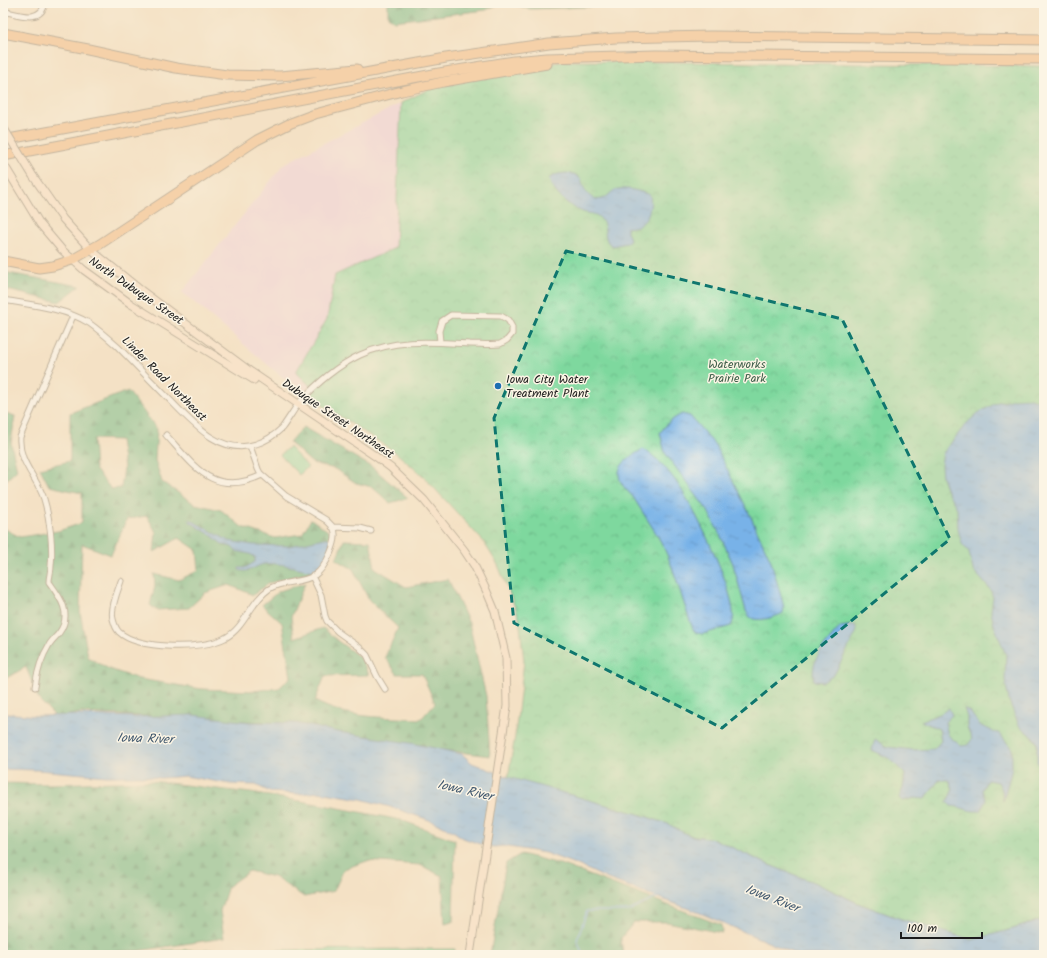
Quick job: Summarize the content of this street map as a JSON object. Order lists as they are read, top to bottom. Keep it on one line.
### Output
{"streets":{"main road":["North Dubuque Street","Dubuque Street Northeast"],"street":["Linder Road Northeast"]},"crossings":[["North Dubuque Street","Dubuque Street Northeast"],["Linder Road Northeast","Dubuque Street Northeast"]],"water":["Iowa River"],"parks":["Waterworks Prairie Park"],"places":["Iowa City Water Treatment Plant"],"scale_bar":"100 m"}
